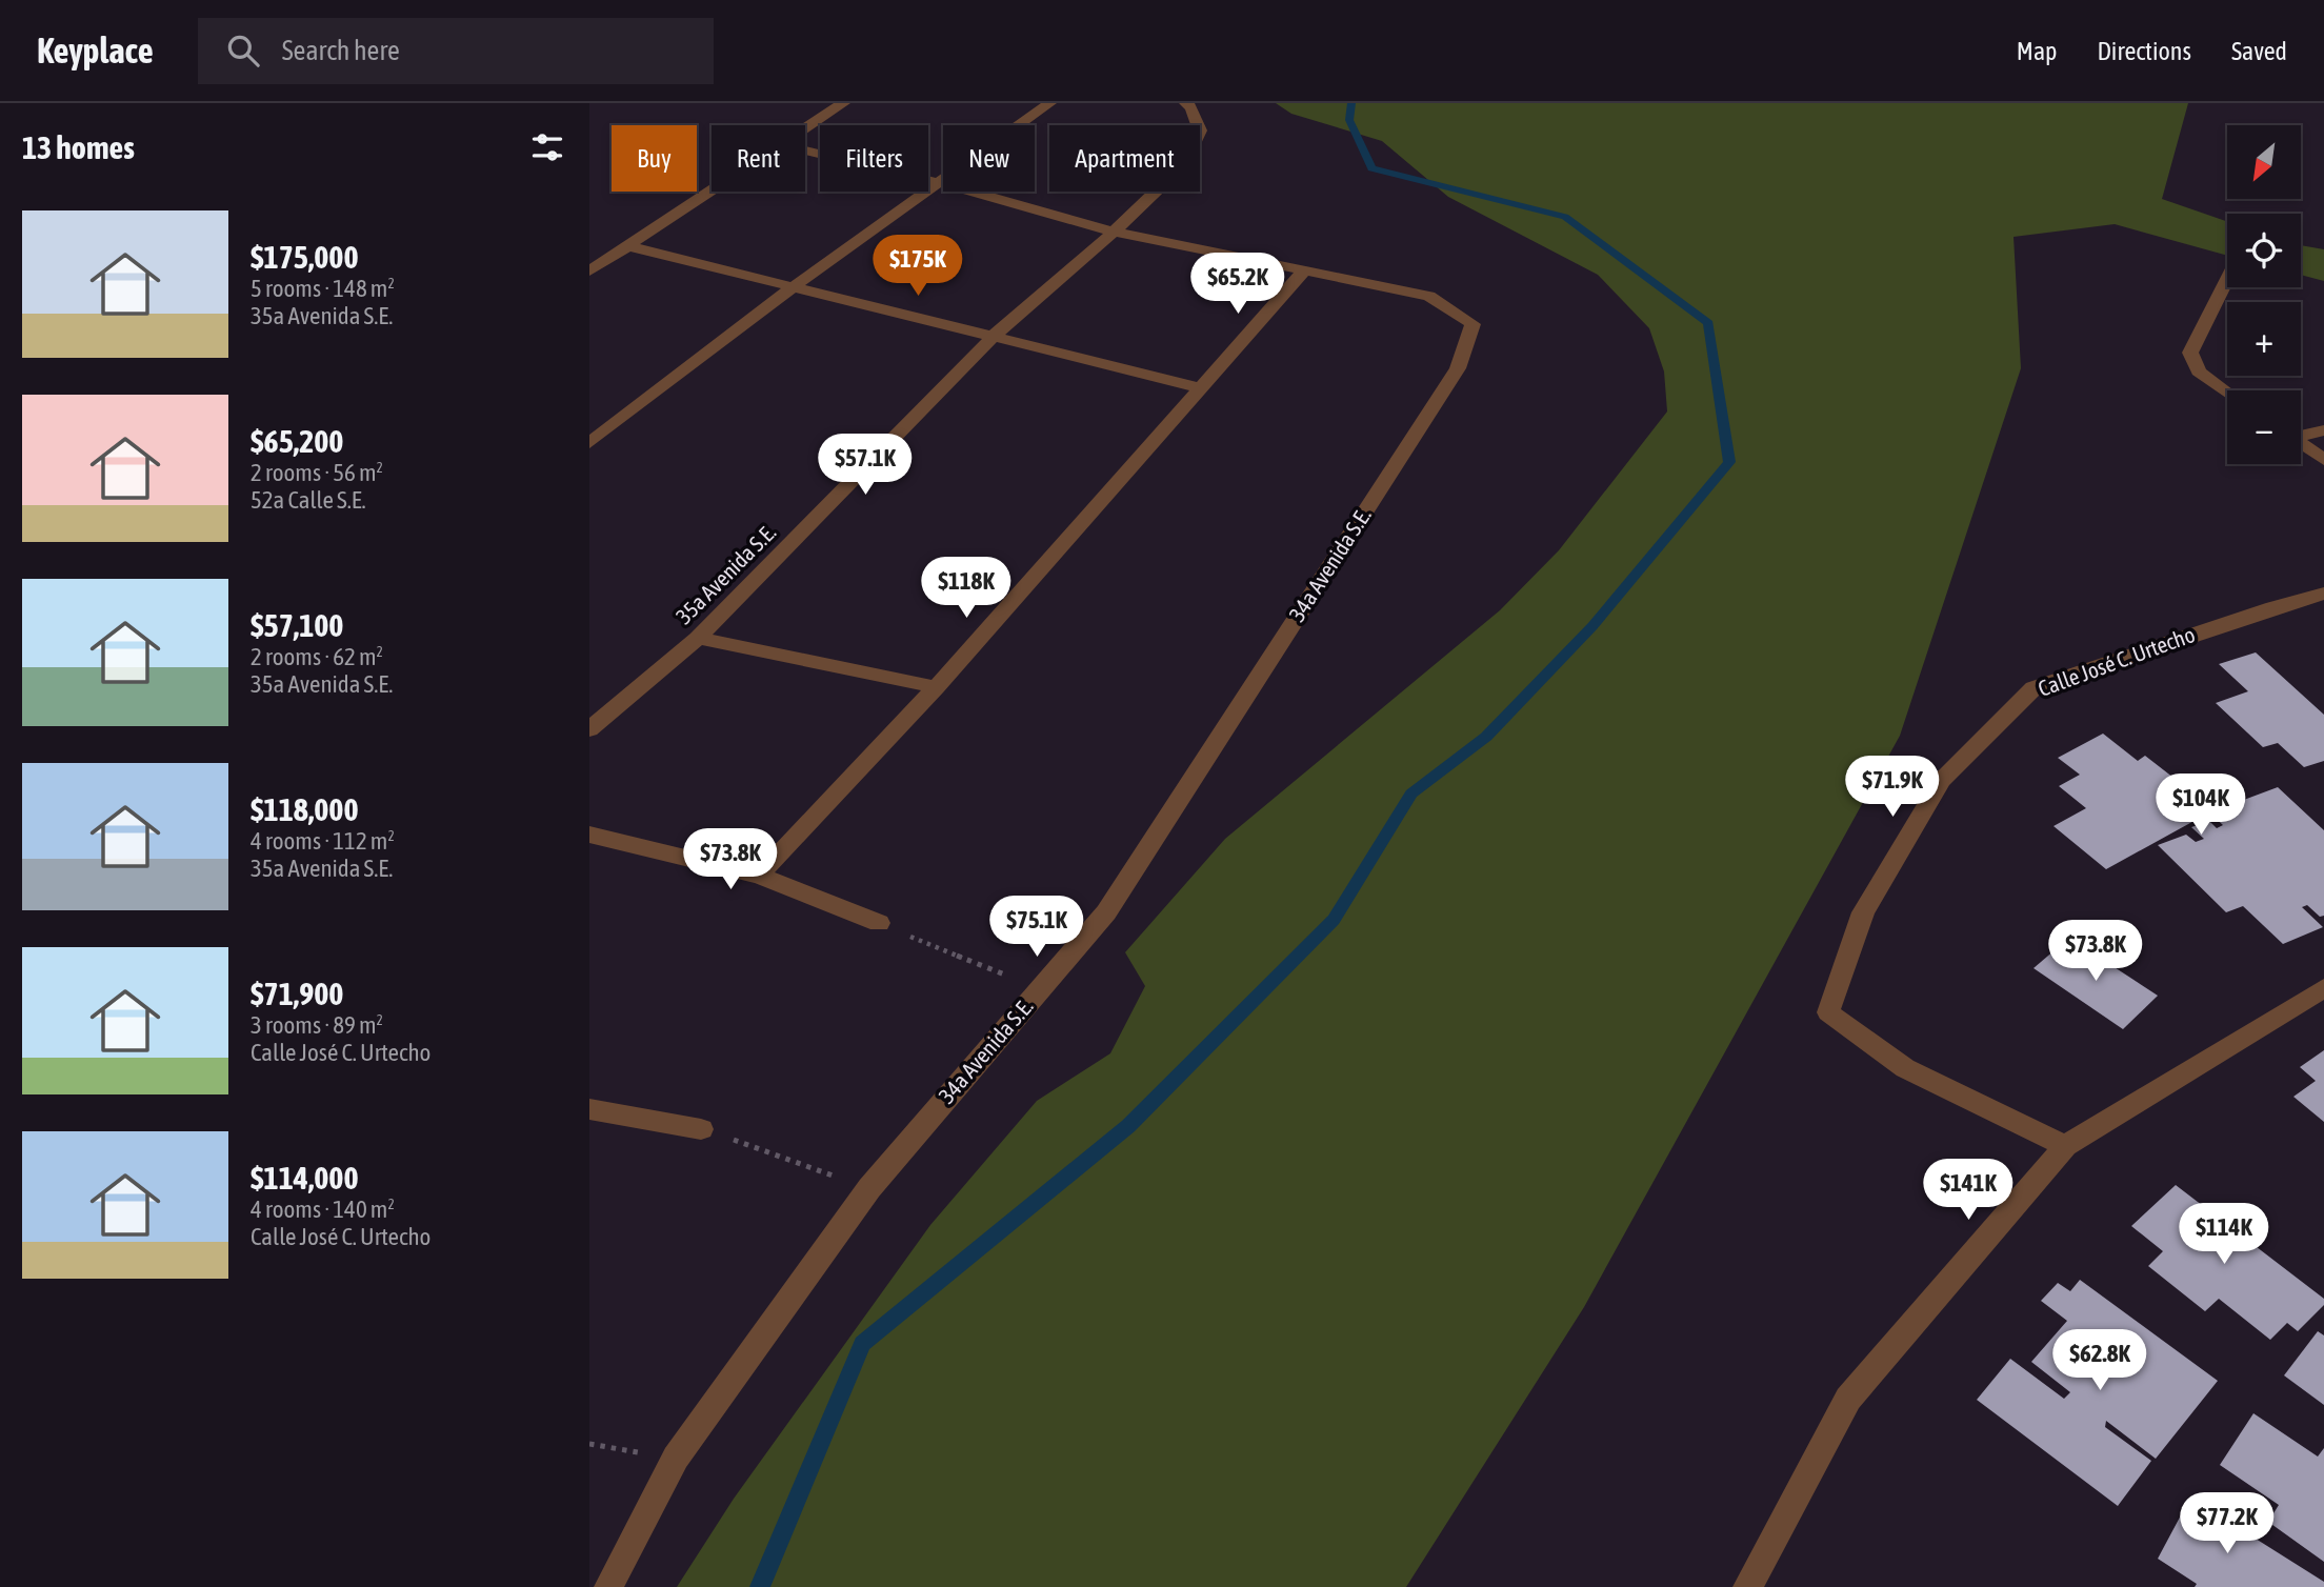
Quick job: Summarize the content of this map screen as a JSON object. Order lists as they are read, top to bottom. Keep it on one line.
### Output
{"streets":{"street":["34a Avenida S.E.","35a Avenida S.E.","Calle José C. Urtecho"]},"north":"bottom left","page":{"header":"Keyplace","search":"Search here","nav":["Map","Directions","Saved"],"heading":"13 homes","map_buttons":["+","−"],"chip":["Buy","Rent","Filters","New","Apartment"],"list":[{"name":"$175,000","note":"5 rooms · 148 m² · 35a Avenida S.E."},{"name":"$65,200","note":"2 rooms · 56 m² · 52a Calle S.E."},{"name":"$57,100","note":"2 rooms · 62 m² · 35a Avenida S.E."},{"name":"$118,000","note":"4 rooms · 112 m² · 35a Avenida S.E."},{"name":"$71,900","note":"3 rooms · 89 m² · Calle José C. Urtecho"},{"name":"$114,000","note":"4 rooms · 140 m² · Calle José C. Urtecho"}],"price":["$175K","$65.2K","$57.1K","$118K","$71.9K","$104K","$73.8K","$75.1K","$73.8K","$141K","$114K","$62.8K","$77.2K"]}}
